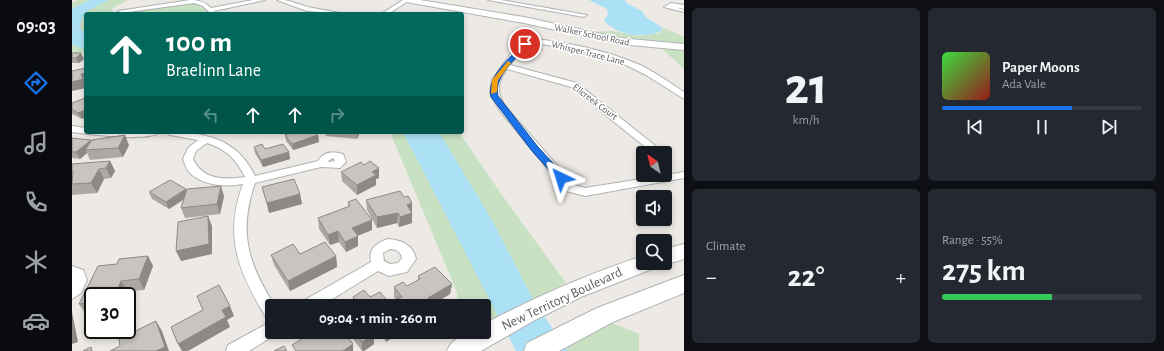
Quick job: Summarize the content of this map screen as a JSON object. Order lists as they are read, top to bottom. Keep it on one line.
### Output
{"streets":{"street":["Walker School Road","Whisper Trace Lane","Ellcreek Court","New Territory Boulevard"]},"crossings":[["Whisper Trace Lane","Ellcreek Court"]],"north":"top left","page":{"tabs":"09:03","tile":[["21","km/h"],"Climate",["Range · 55%","275 km"]],"turn":["100 m","Braelinn Lane"],"song":["Paper Moons","Ada Vale"],"heat":["−","22°","+"],"limit":"30","trip":"09:04 · 1 min · 260 m"}}
